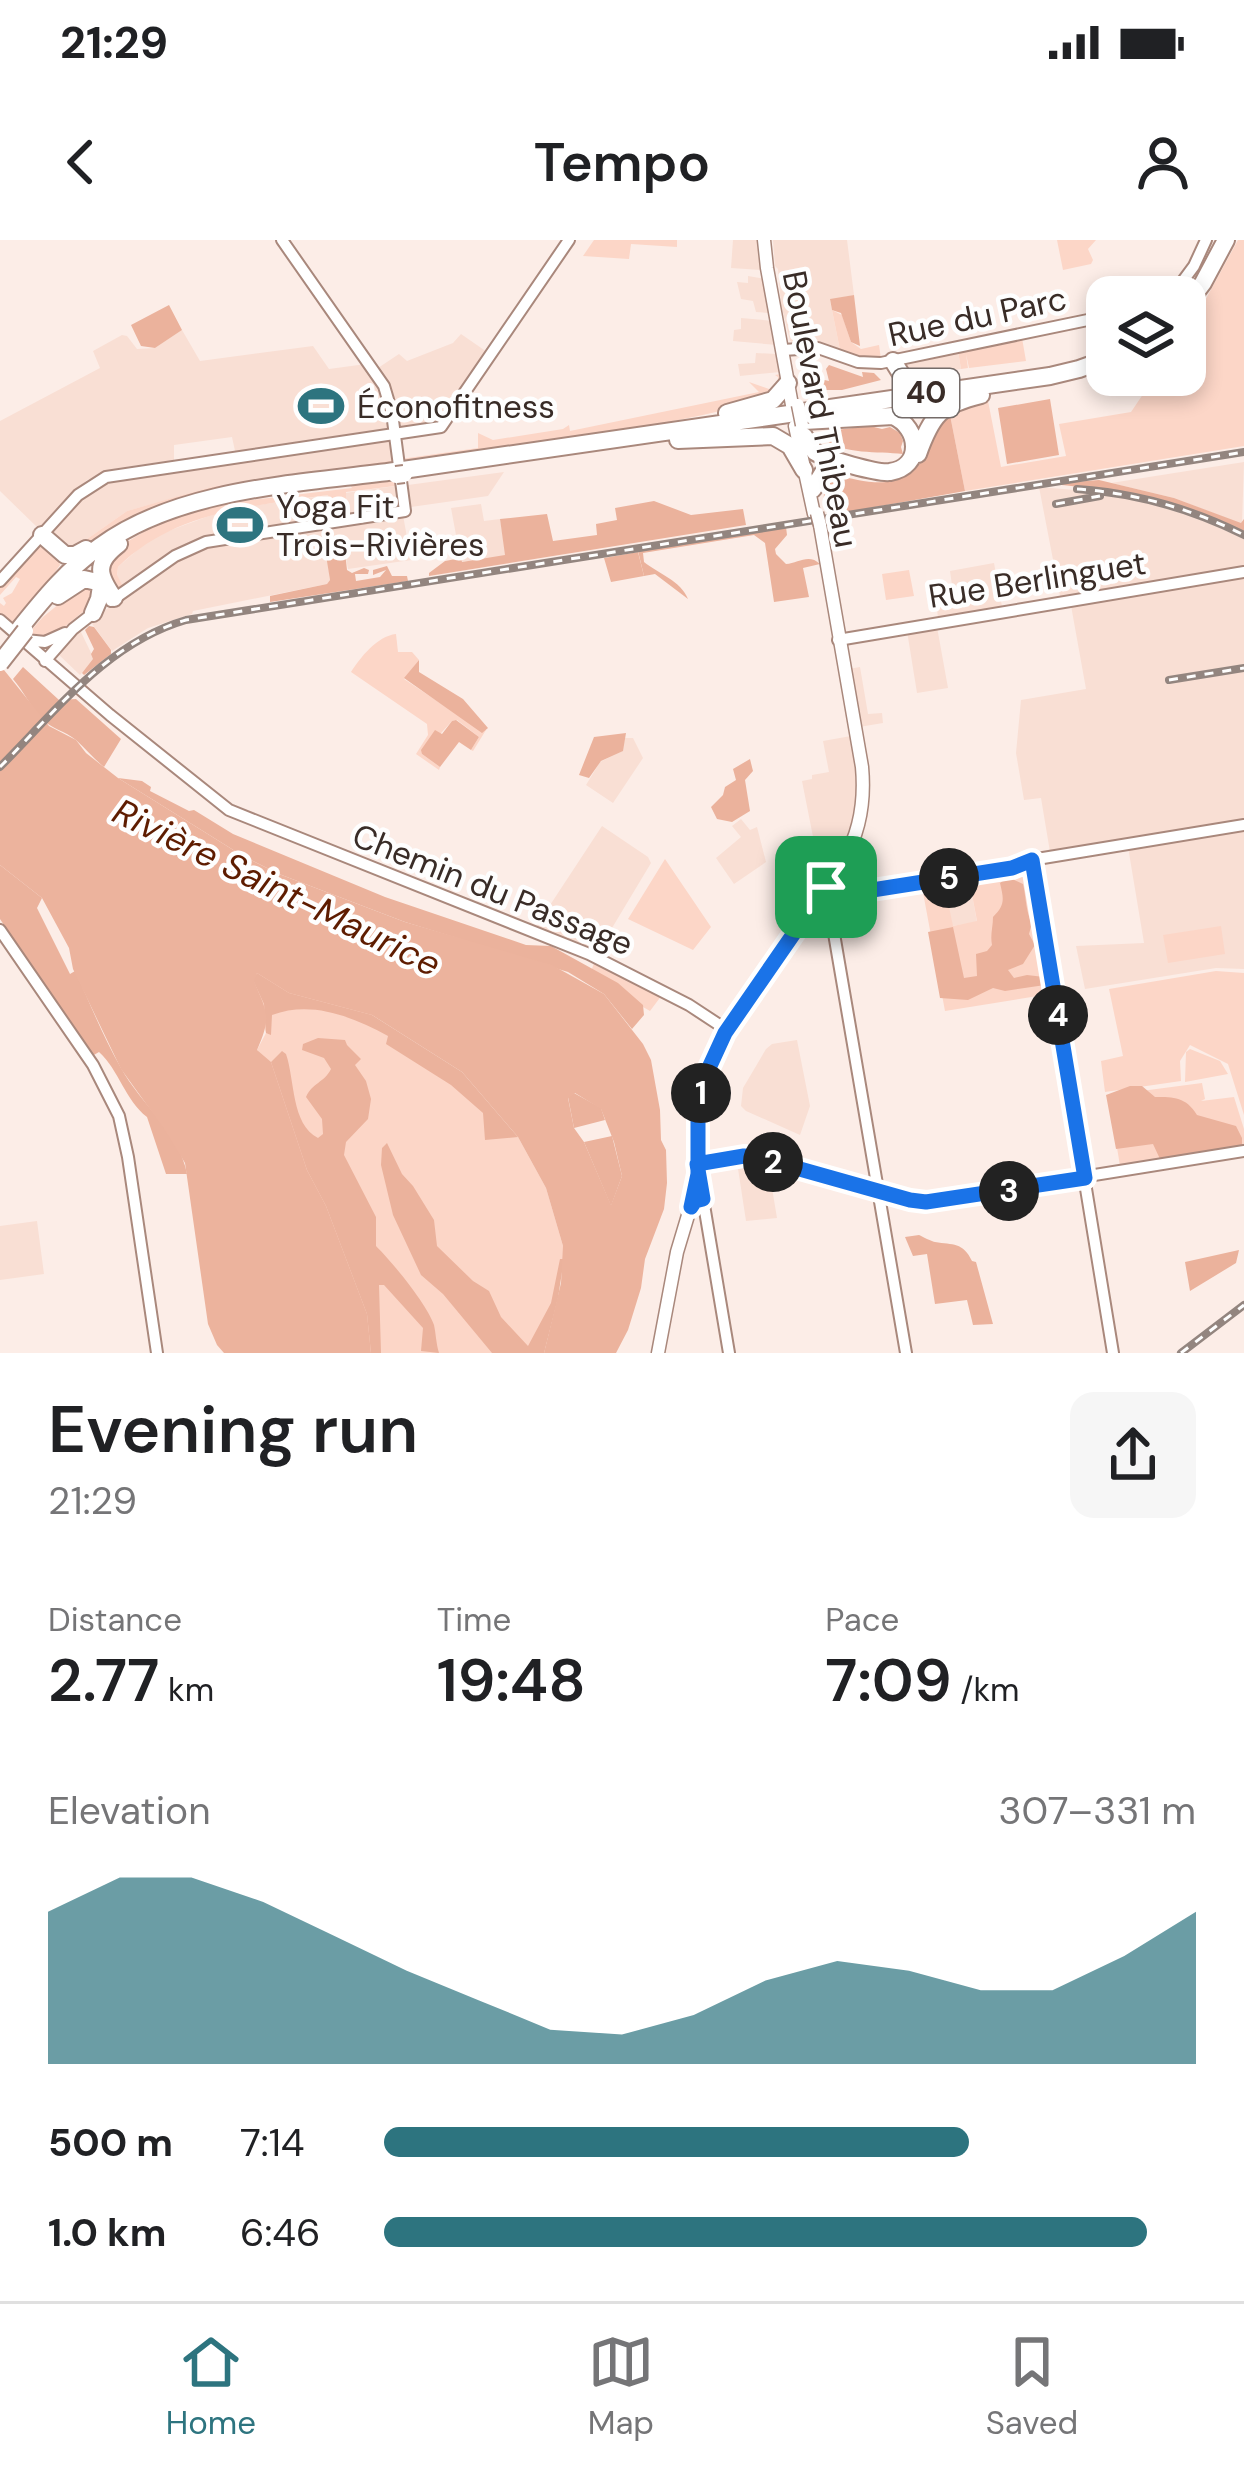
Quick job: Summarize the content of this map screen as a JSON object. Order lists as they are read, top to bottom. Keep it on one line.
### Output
{"streets":{"highway":["40"],"main road":["Boulevard Thibeau"],"street":["Rue du Parc","Rue Berlinguet","Chemin du Passage"]},"crossings":[["Rue du Parc","Boulevard Thibeau"],["Boulevard Thibeau","Rue Berlinguet"],["Boulevard Thibeau","Chemin du Passage"]],"water":["Rivière Saint-Maurice"],"places":{"sports":["Éconofitness","Yoga Fit Trois-Rivières"]},"page":{"status":"21:29","header":"Tempo","pins":["5","4","1","2","3"],"heading":["Evening run","21:29"],"stats":[["Distance","2.77 km"],["Time","19:48"],["Pace","7:09 /km"]],"chart":["Elevation","307–331 m"],"list":[{"name":"500 m","note":"7:14"},{"name":"1.0 km","note":"6:46"}],"tabs":["Home","Map","Saved"]}}
